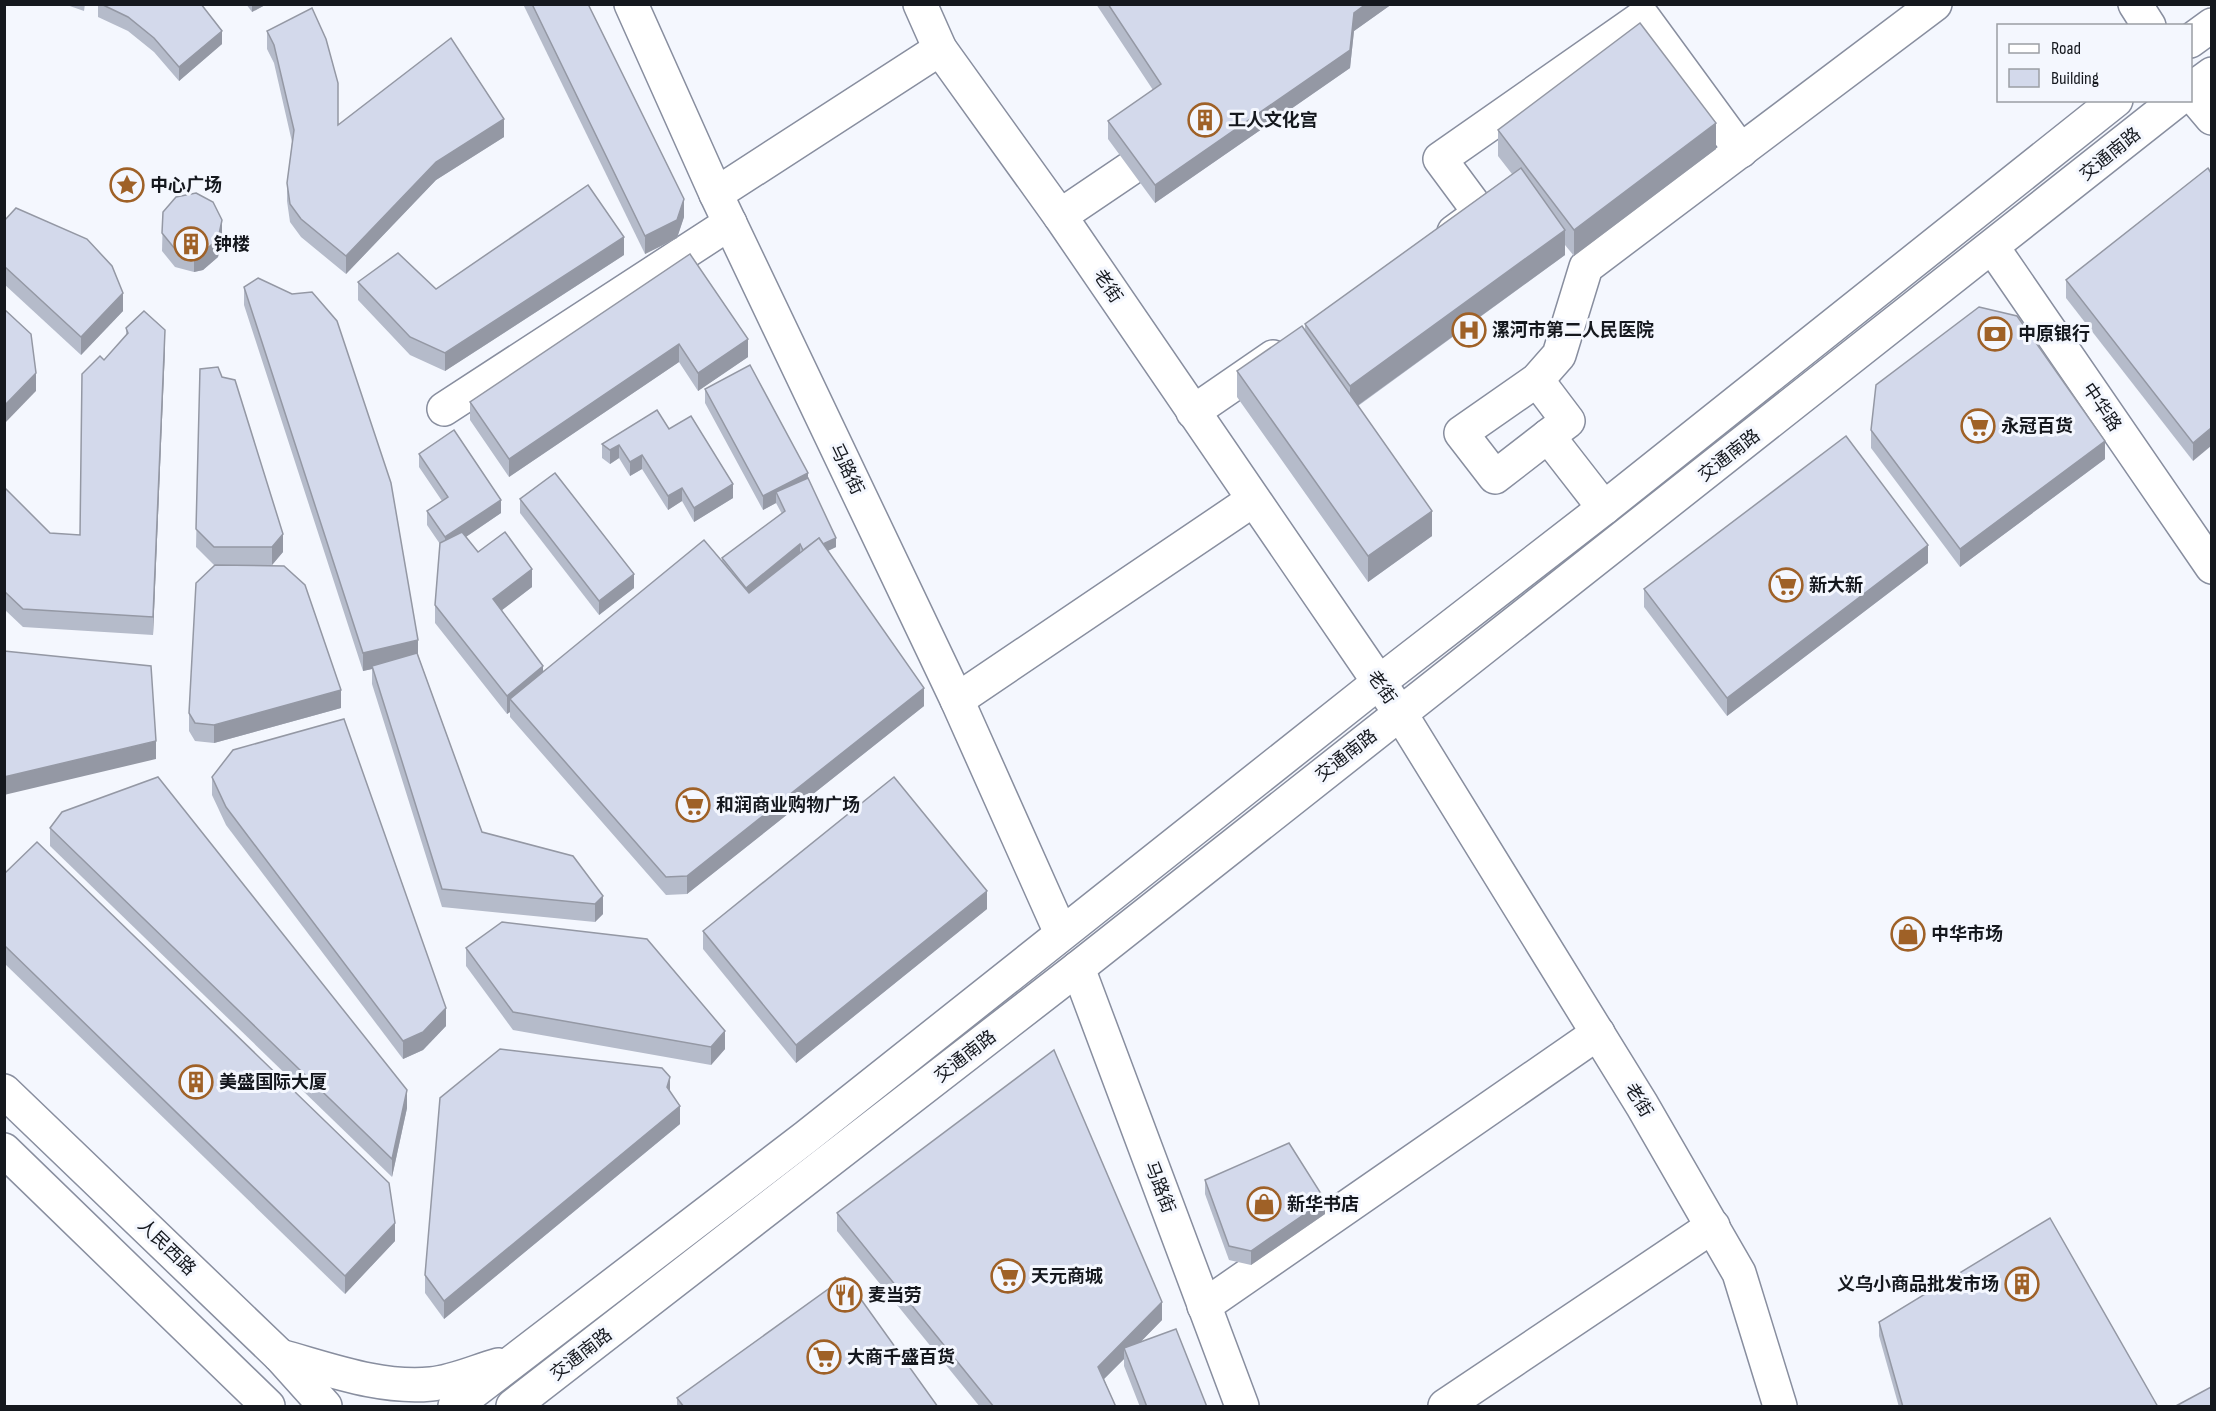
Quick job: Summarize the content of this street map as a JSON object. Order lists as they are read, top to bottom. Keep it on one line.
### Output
{"streets":{"street":["交通南路","老街","中华路","马路街","人民西路"]},"crossings":[["交通南路","老街"],["交通南路","中华路"],["交通南路","马路街"]],"places":{"building":["工人文化宫","钟楼","美盛国际大厦","义乌小商品批发市场"],"place":["中心广场"],"hospital":["漯河市第二人民医院"],"bank":["中原银行"],"supermarket":["永冠百货","新大新","和润商业购物广场","天元商城","大商千盛百货"],"shop":["中华市场","新华书店"],"restaurant":["麦当劳"]},"legend":["Road","Building"]}
